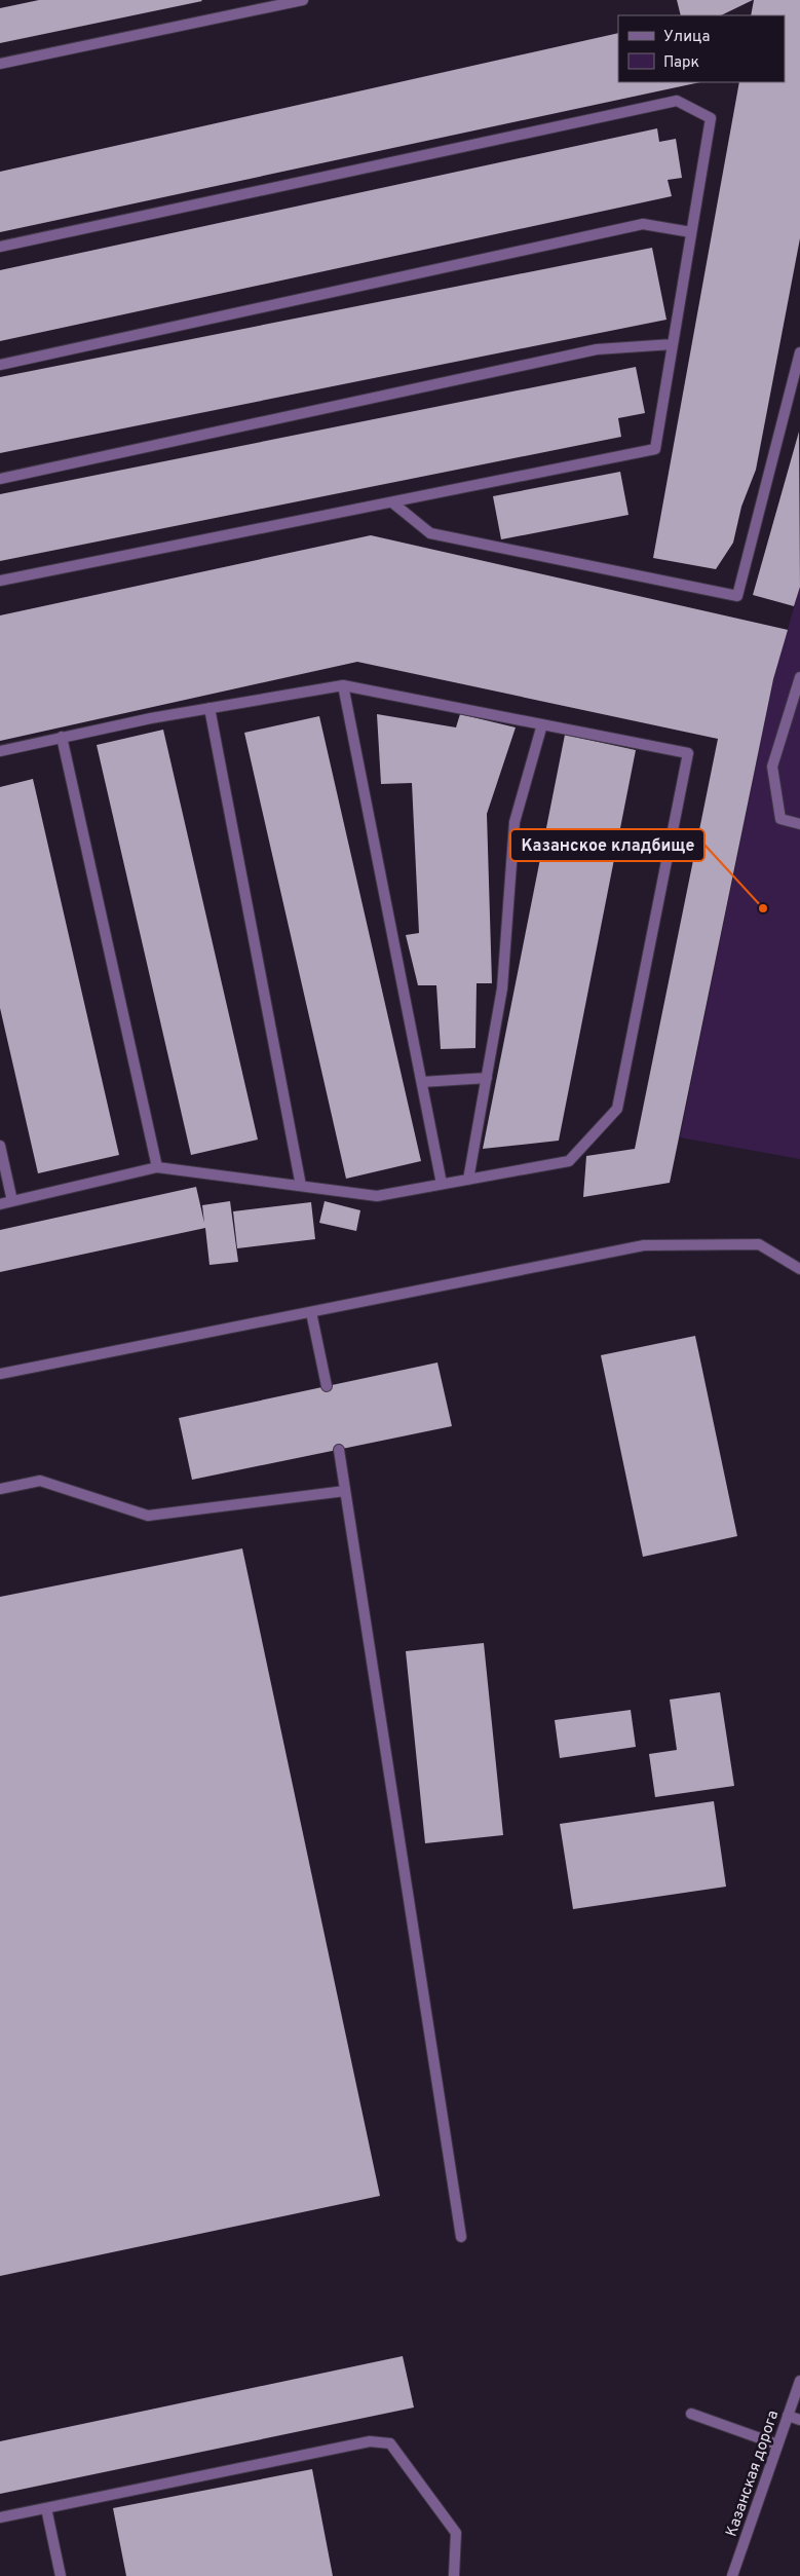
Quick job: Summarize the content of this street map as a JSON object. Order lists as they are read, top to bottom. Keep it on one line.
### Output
{"streets":{"street":["Казанская дорога"]},"places":["Казанское кладбище"],"legend":["Улица","Парк"]}
